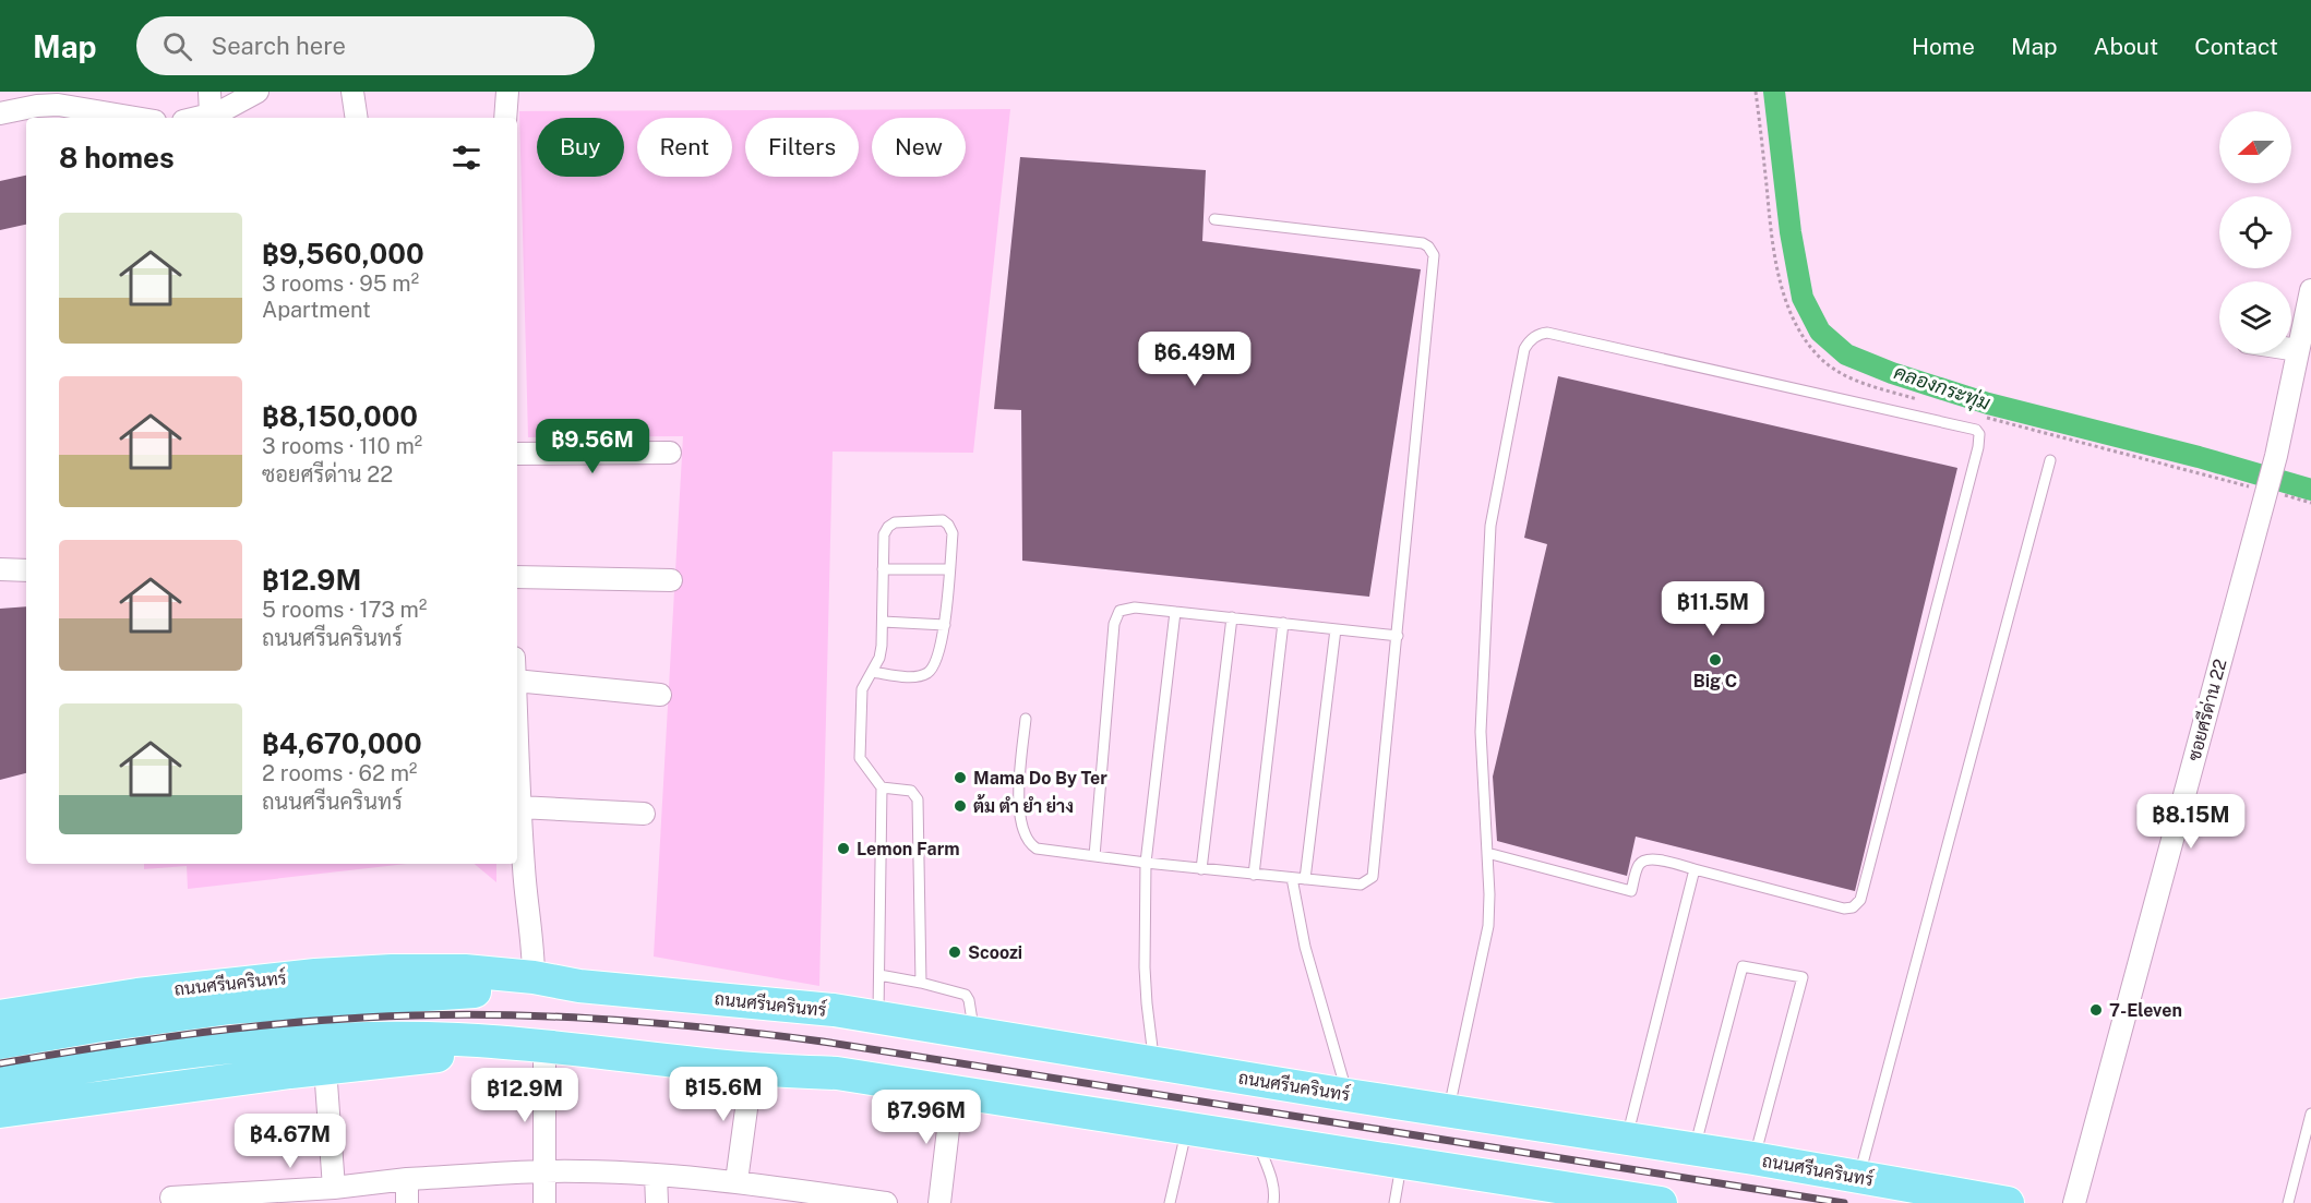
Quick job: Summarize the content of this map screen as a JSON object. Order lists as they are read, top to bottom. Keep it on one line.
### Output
{"streets":{"main road":["ถนนศรีนครินทร์"],"street":["ซอยศรีด่าน 22"]},"water":["คลองกระทุ่ม"],"places":["Big C","Mama Do By Ter","ต้ม ตำ ยำ ย่าง","Lemon Farm","Scoozi","7-Eleven"],"north":"left","page":{"header":"Map","search":"Search here","nav":["Home","Map","About","Contact"],"chip":["Buy","Rent","Filters","New"],"heading":"8 homes","list":[{"name":"฿9,560,000","note":"3 rooms · 95 m² · Apartment"},{"name":"฿8,150,000","note":"3 rooms · 110 m² · ซอยศรีด่าน 22"},{"name":"฿12.9M","note":"5 rooms · 173 m² · ถนนศรีนครินทร์"},{"name":"฿4,670,000","note":"2 rooms · 62 m² · ถนนศรีนครินทร์"}],"price":["฿6.49M","฿9.56M","฿11.5M","฿8.15M","฿15.6M","฿12.9M","฿7.96M","฿4.67M"]}}
